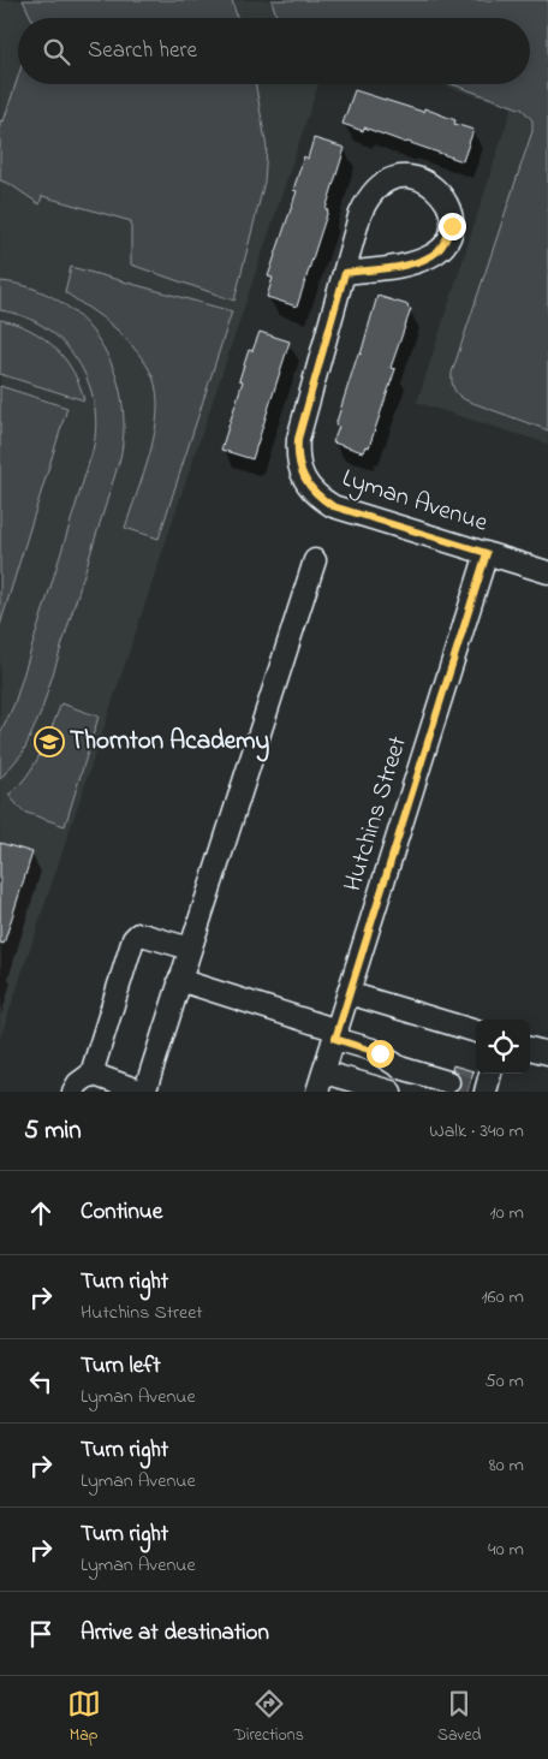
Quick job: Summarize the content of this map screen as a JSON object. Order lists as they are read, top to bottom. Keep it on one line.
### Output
{"streets":{"street":["Lyman Avenue","Hutchins Street"]},"crossings":[["Lyman Avenue","Hutchins Street"]],"places":{"school or university":["Thornton Academy"]},"page":{"search":"Search here","heading":["5 min","Walk · 340 m"],"list":[["Continue","10 m"],["Turn right","Hutchins Street","160 m"],["Turn left","Lyman Avenue","50 m"],["Turn right","Lyman Avenue","80 m"],["Turn right","Lyman Avenue","40 m"],"Arrive at destination"],"nav":["Map","Directions","Saved"]}}
